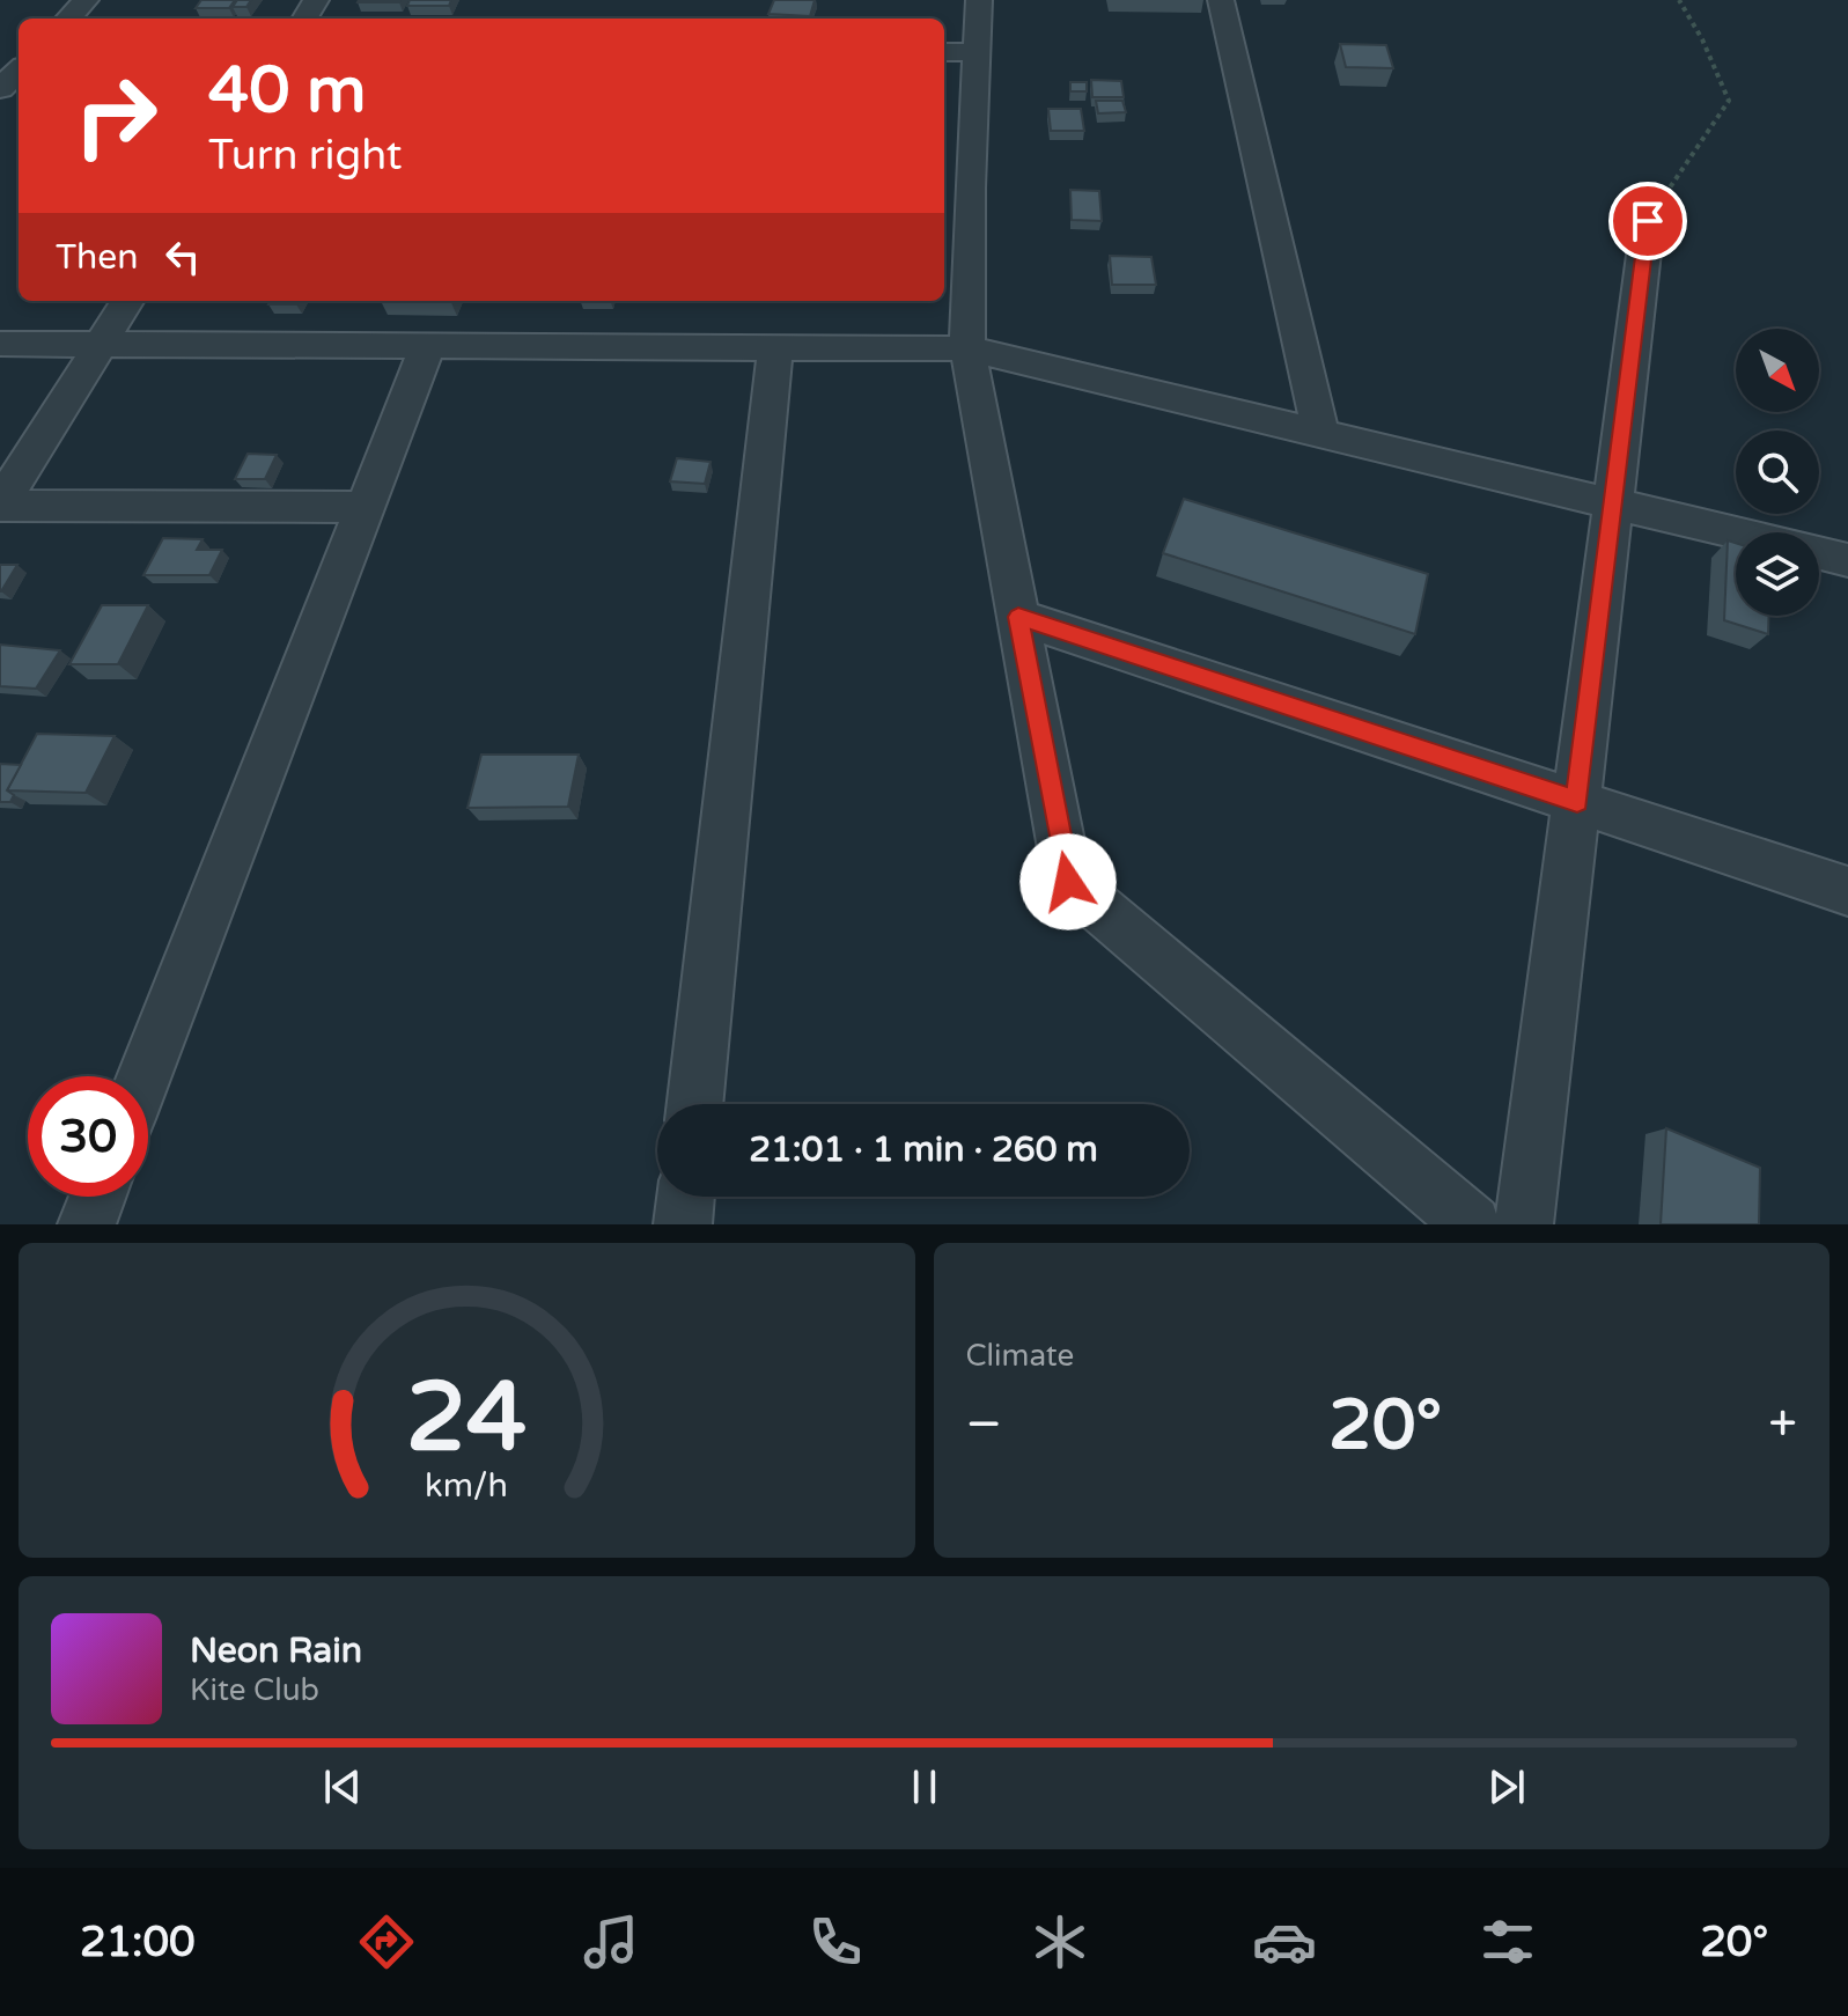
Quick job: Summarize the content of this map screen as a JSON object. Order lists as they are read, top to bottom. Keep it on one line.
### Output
{"north":"bottom right","page":{"turn":["40 m","Turn right"],"then":"Then","limit":"30","trip":"21:01 · 1 min · 260 m","tile":"Climate","heat":["−","20°","+"],"song":["Neon Rain","Kite Club"],"tabs":["21:00","20°"],"gauge":["24","km/h"]}}
